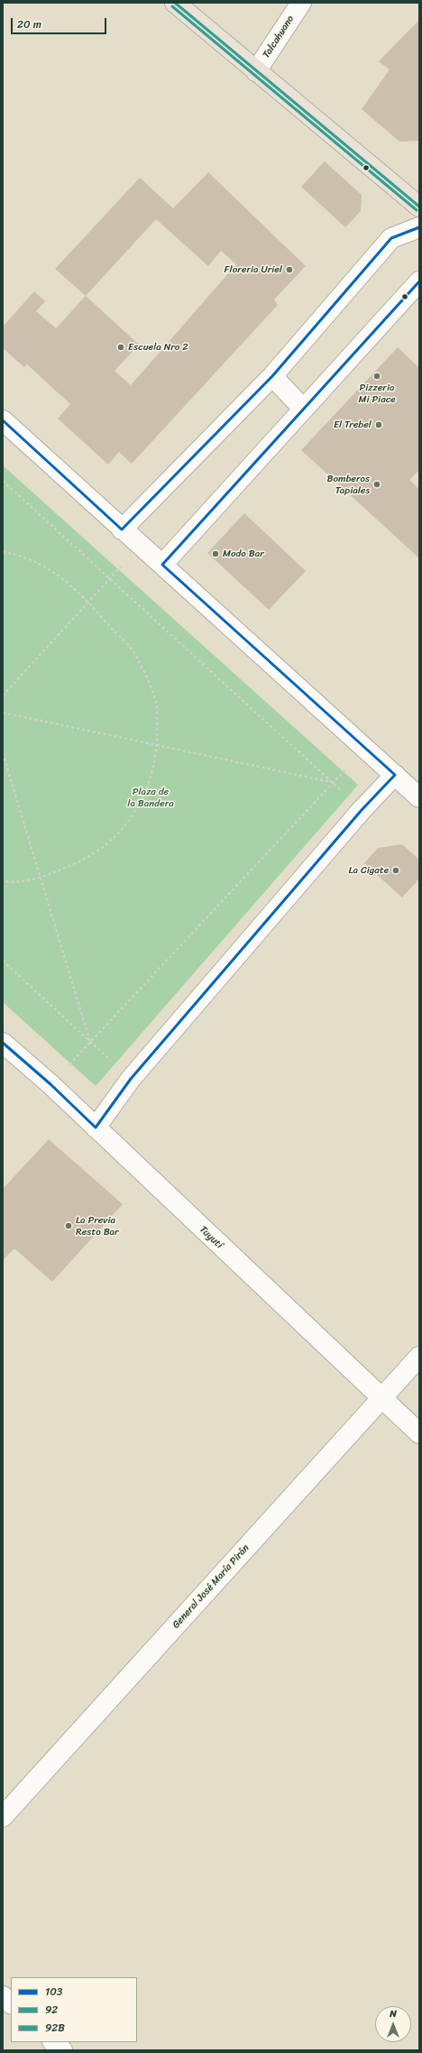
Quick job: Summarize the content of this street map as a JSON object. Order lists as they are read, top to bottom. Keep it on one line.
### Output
{"streets":{"street":["Talcahuano","Tuyutí","General José María Pirán"]},"crossings":[["Tuyutí","General José María Pirán"]],"parks":["Plaza de la Bandera"],"places":["Floreria Uriel","Escuela Nro 2","Pizzeria Mi Piace","El Trebel","Bomberos Tapiales","Modo Bar","La Cigate","La Previa Resto Bar"],"lines":["transit line 92","transit line 92B","transit line 103"],"legend":["103","92","92B"],"scale_bar":"20 m","north":"top"}
